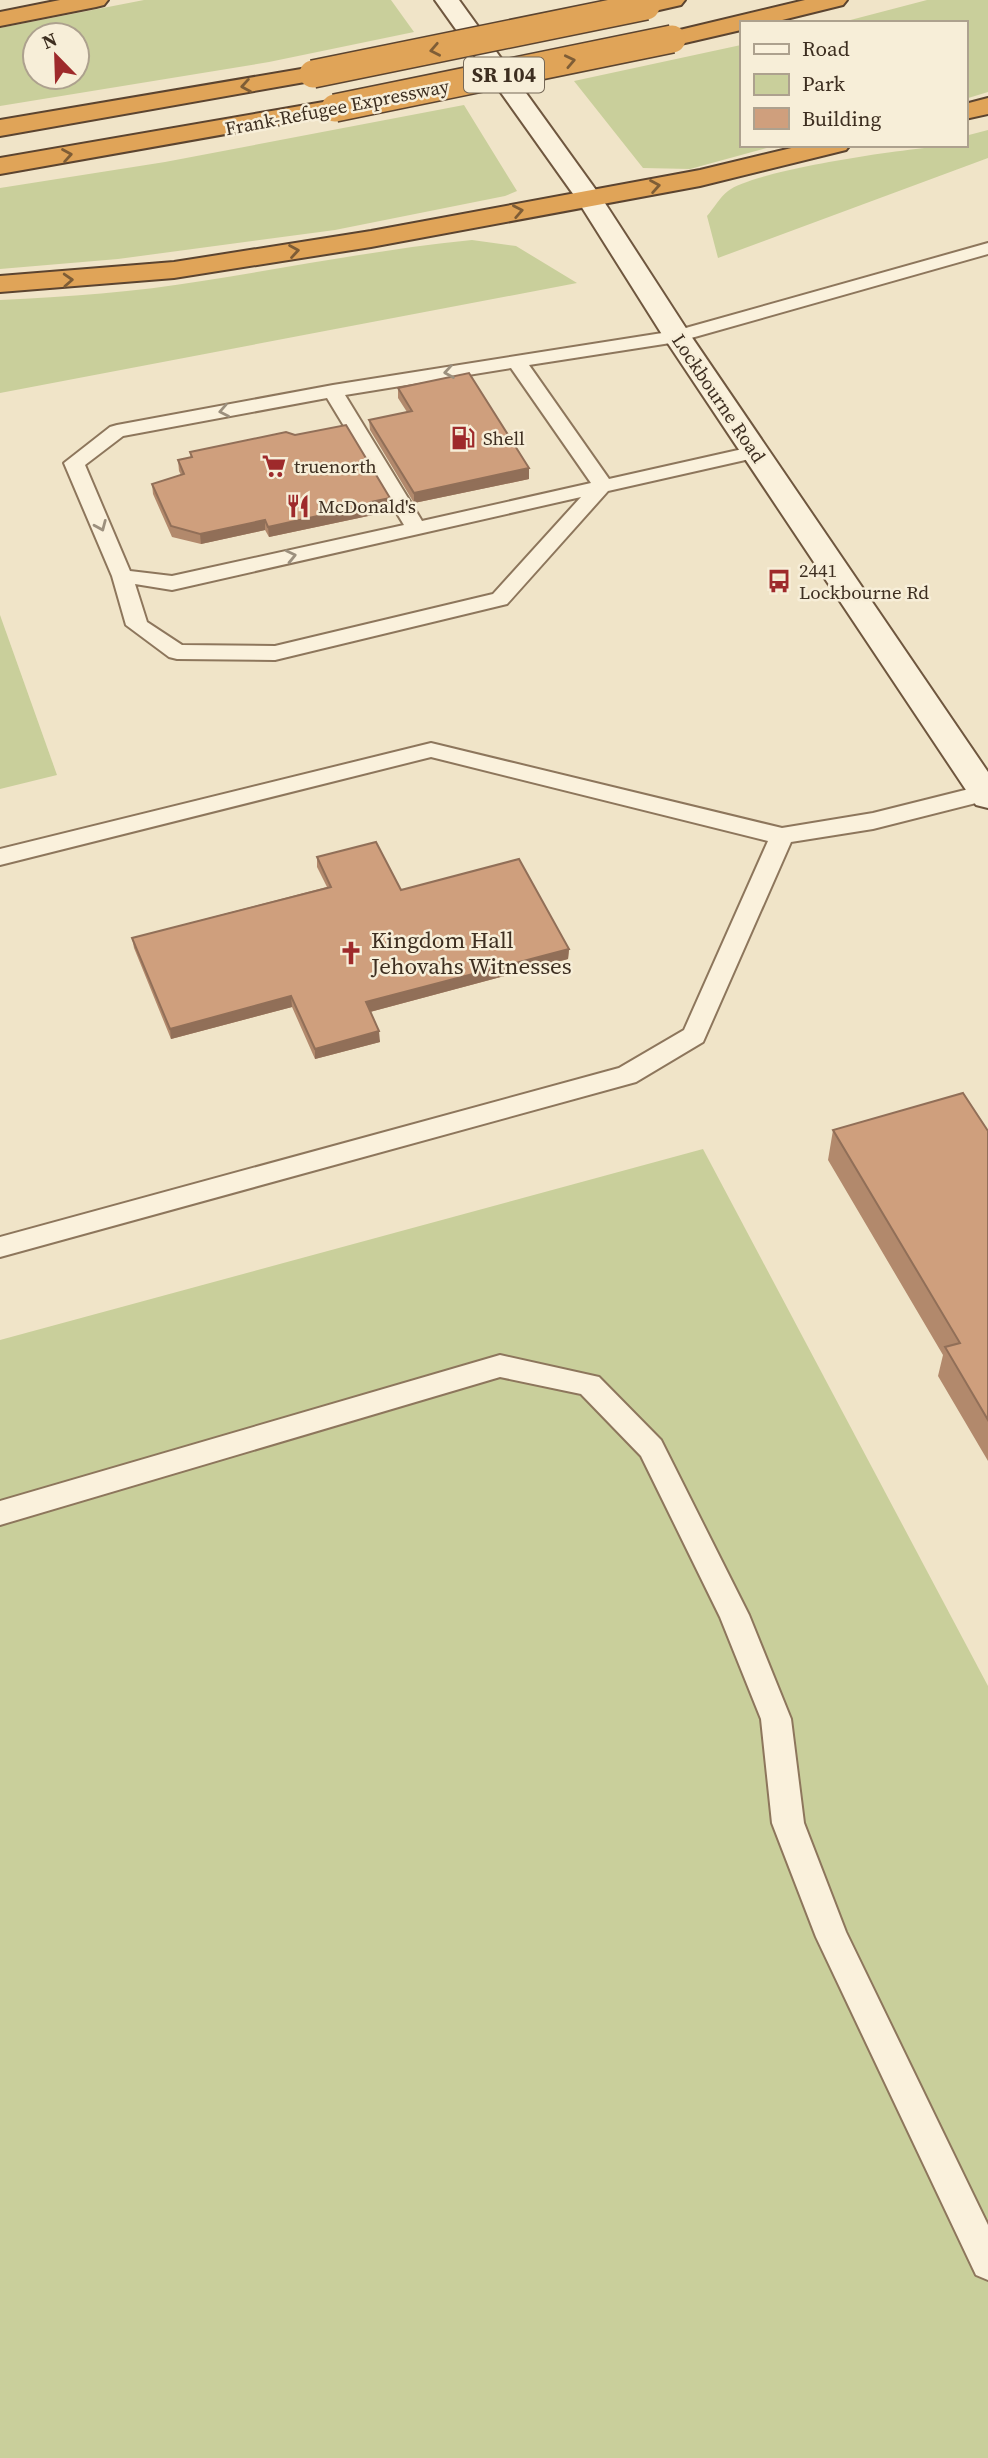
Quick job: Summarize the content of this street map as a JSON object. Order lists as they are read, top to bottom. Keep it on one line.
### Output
{"streets":{"highway":["SR 104","Frank-Refugee Expressway"],"main road":["Lockbourne Road"]},"places":{"fuel station":["Shell"],"supermarket":["truenorth"],"restaurant":["McDonald's"],"bus stop":["2441 Lockbourne Rd"],"church":["Kingdom Hall Jehovahs Witnesses"]},"legend":["Road","Park","Building"],"north":"top left"}
